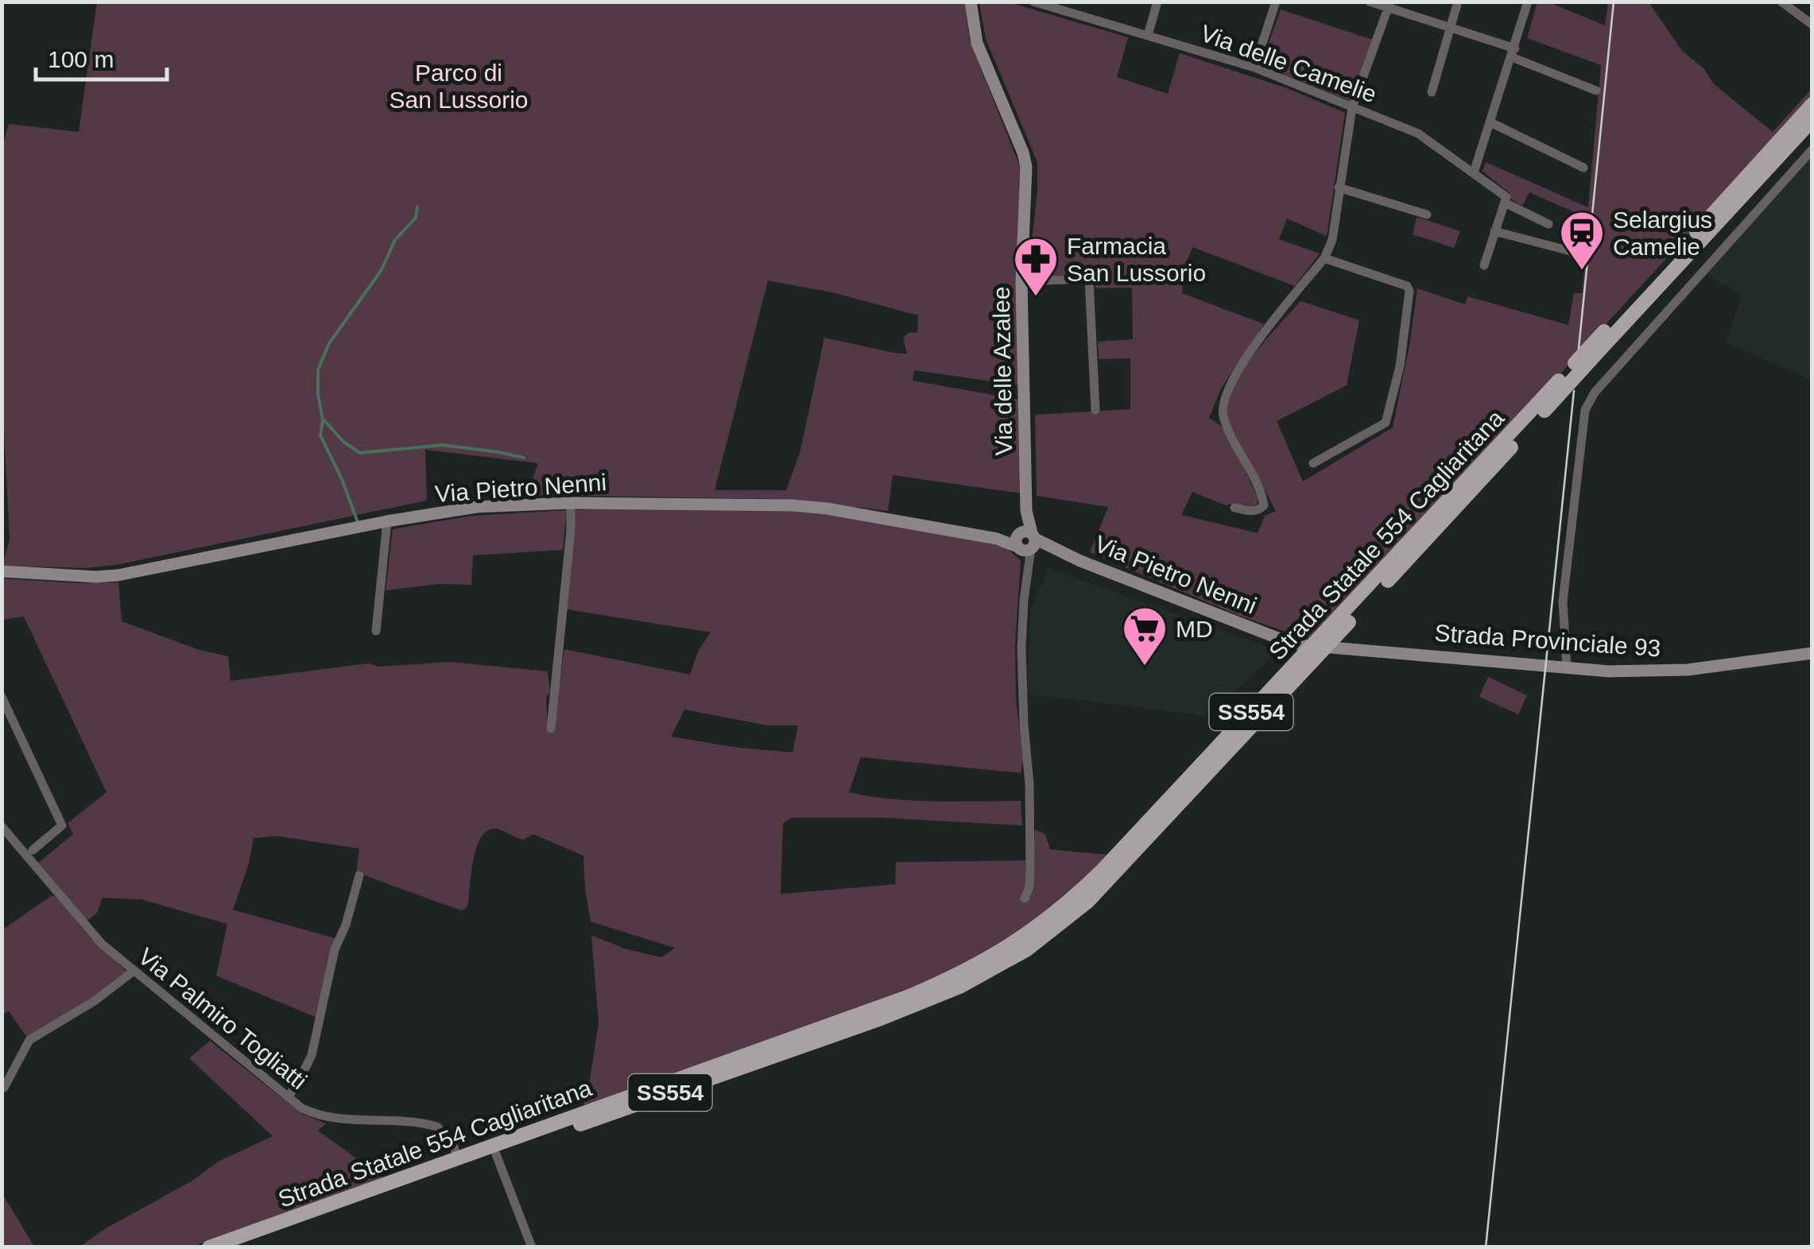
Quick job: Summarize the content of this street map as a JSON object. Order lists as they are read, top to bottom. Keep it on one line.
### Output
{"streets":{"main road":["Strada Statale 554 Cagliaritana","SS554"],"street":["Via delle Camelie","Via delle Azalee","Via Pietro Nenni","Strada Provinciale 93","Via Palmiro Togliatti"]},"crossings":[["Via delle Azalee","Via Pietro Nenni"],["Via Pietro Nenni","Strada Statale 554 Cagliaritana"],["Via Pietro Nenni","Strada Provinciale 93"],["Strada Statale 554 Cagliaritana","Strada Provinciale 93"],["Strada Statale 554 Cagliaritana","Via Palmiro Togliatti"]],"parks":["Parco di San Lussorio"],"places":{"station":["Selargius Camelie"],"pharmacy":["Farmacia San Lussorio"],"supermarket":["MD"]},"scale_bar":"100 m"}
